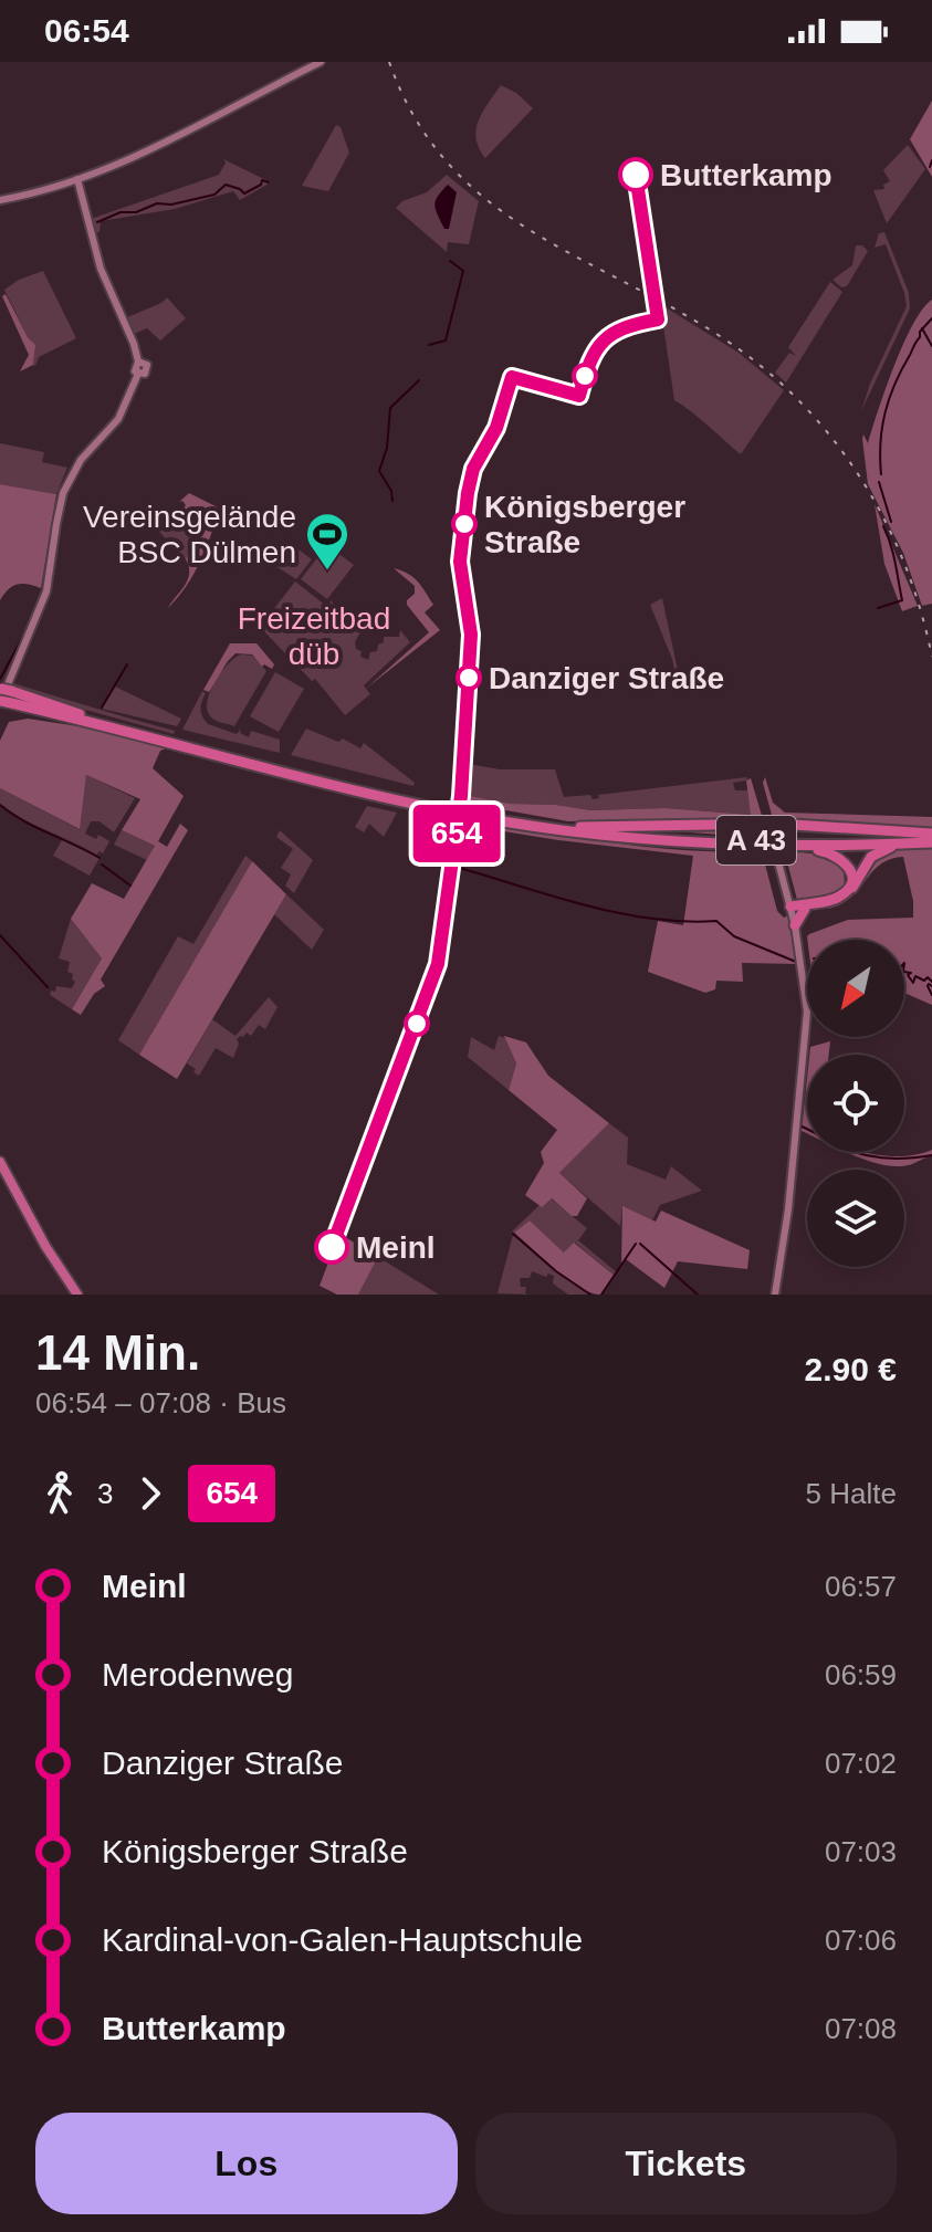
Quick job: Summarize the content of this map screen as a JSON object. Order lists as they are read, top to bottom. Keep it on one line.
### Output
{"streets":{"highway":["A 43"]},"parks":["Freizeitbad düb"],"places":{"other":["Butterkamp","Königsberger Straße","Danziger Straße","Meinl"],"sports":["Vereinsgelände BSC Dülmen"]},"lines":["bus line 654"],"north":"bottom left","page":{"status":"06:54","on_map":"654","heading":["14 Min.","06:54 – 07:08 · Bus","2.90 €"],"legs":["3","654","5 Halte"],"list":[{"name":"Meinl","value":"06:57"},{"name":"Merodenweg","value":"06:59"},{"name":"Danziger Straße","value":"07:02"},{"name":"Königsberger Straße","value":"07:03"},{"name":"Kardinal-von-Galen-Hauptschule","value":"07:06"},{"name":"Butterkamp","value":"07:08"}],"buttons":["Los","Tickets"]}}
